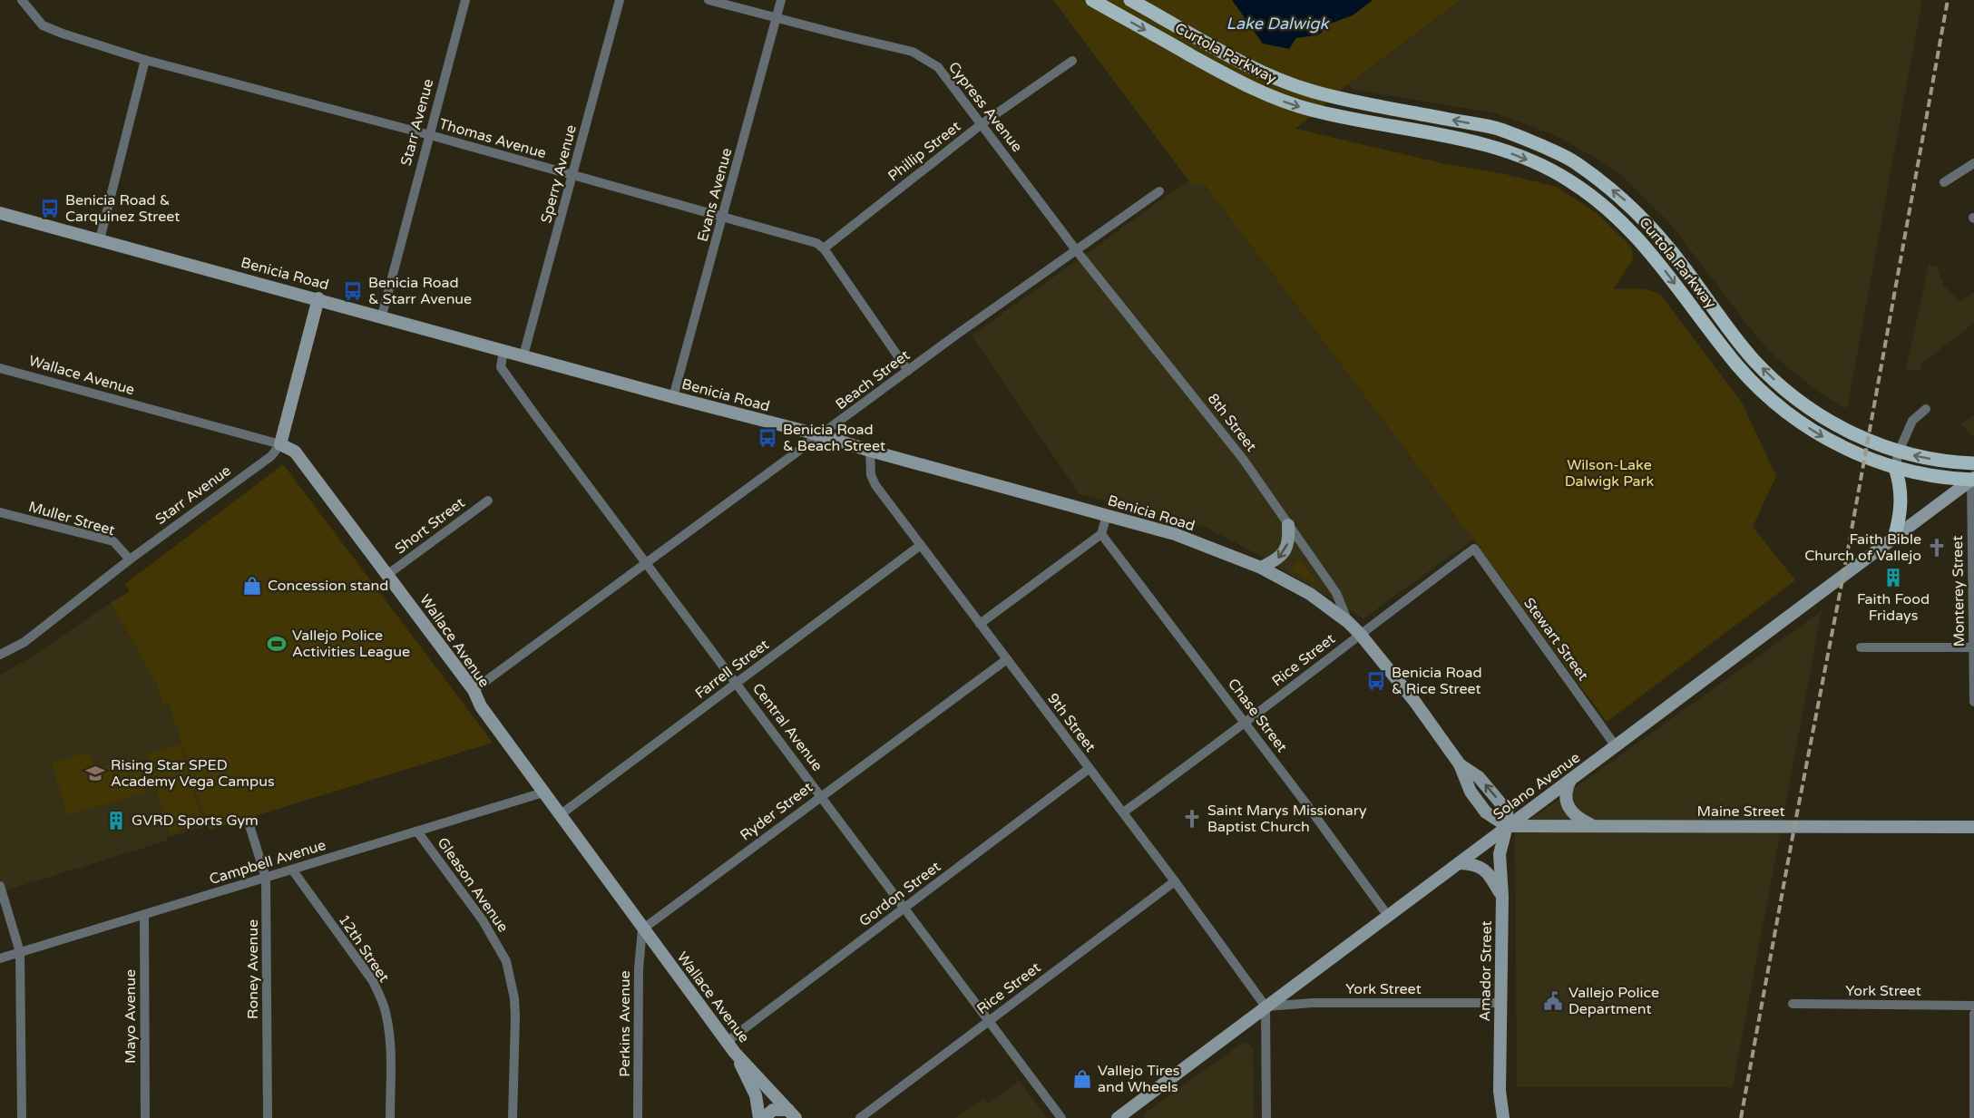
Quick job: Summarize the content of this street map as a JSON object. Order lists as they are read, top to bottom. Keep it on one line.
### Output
{"streets":{"main road":["Curtola Parkway","Benicia Road","Wallace Avenue","Solano Avenue","Maine Street","Amador Street"],"street":["Cypress Avenue","Starr Avenue","Thomas Avenue","Phillip Street","Sperry Avenue","Evans Avenue","Beach Street","8th Street","Muller Street","Short Street","Monterey Street","Stewart Street","Rice Street","Farrell Street","Chase Street","9th Street","Central Avenue","Ryder Street","Campbell Avenue","Gleason Avenue","Gordon Street","12th Street","Roney Avenue","York Street","Mayo Avenue","Perkins Avenue"]},"crossings":[["Curtola Parkway","Monterey Street"],["Curtola Parkway","Solano Avenue"],["Cypress Avenue","Phillip Street"],["Cypress Avenue","Evans Avenue"],["Cypress Avenue","Beach Street"],["Cypress Avenue","8th Street"],["Starr Avenue","Thomas Avenue"],["Starr Avenue","Benicia Road"],["Starr Avenue","Wallace Avenue"],["Starr Avenue","Muller Street"],["Thomas Avenue","Phillip Street"],["Thomas Avenue","Sperry Avenue"],["Thomas Avenue","Evans Avenue"],["Sperry Avenue","Benicia Road"],["Evans Avenue","Benicia Road"],["Benicia Road","Beach Street"],["Benicia Road","8th Street"],["Benicia Road","Rice Street"],["Benicia Road","9th Street"],["Benicia Road","Central Avenue"],["Benicia Road","Solano Avenue"],["Benicia Road","Maine Street"],["Benicia Road","Amador Street"],["Wallace Avenue","Beach Street"],["Wallace Avenue","Short Street"],["Wallace Avenue","Farrell Street"],["Wallace Avenue","Ryder Street"],["Wallace Avenue","Campbell Avenue"],["Wallace Avenue","Gordon Street"],["Wallace Avenue","Perkins Avenue"],["Beach Street","8th Street"],["Beach Street","Central Avenue"],["Monterey Street","Solano Avenue"],["Stewart Street","Rice Street"],["Stewart Street","Solano Avenue"],["Rice Street","Chase Street"],["Rice Street","9th Street"],["Rice Street","Central Avenue"],["Farrell Street","9th Street"],["Farrell Street","Central Avenue"],["Chase Street","Solano Avenue"],["9th Street","Solano Avenue"],["9th Street","Ryder Street"],["9th Street","Gordon Street"],["9th Street","York Street"],["Central Avenue","Ryder Street"],["Central Avenue","Gordon Street"],["Solano Avenue","Maine Street"],["Solano Avenue","Amador Street"],["Solano Avenue","York Street"],["Ryder Street","Perkins Avenue"],["Maine Street","Amador Street"],["Campbell Avenue","Gleason Avenue"],["Campbell Avenue","12th Street"],["Campbell Avenue","Roney Avenue"],["Campbell Avenue","Mayo Avenue"],["Amador Street","York Street"]],"water":["Lake Dalwigk"],"parks":["Wilson-Lake Dalwigk Park"],"places":{"bus stop":["Benicia Road & Carquinez Street","Benicia Road & Starr Avenue","Benicia Road & Beach Street","Benicia Road & Rice Street"],"church":["Faith Bible Church of Vallejo","Saint Marys Missionary Baptist Church"],"building":["Faith Food Fridays","GVRD Sports Gym"],"shop":["Concession stand","Vallejo Tires and Wheels"],"sports":["Vallejo Police Activities League"],"school or university":["Rising Star SPED Academy Vega Campus"],"public building":["Vallejo Police Department"]}}
